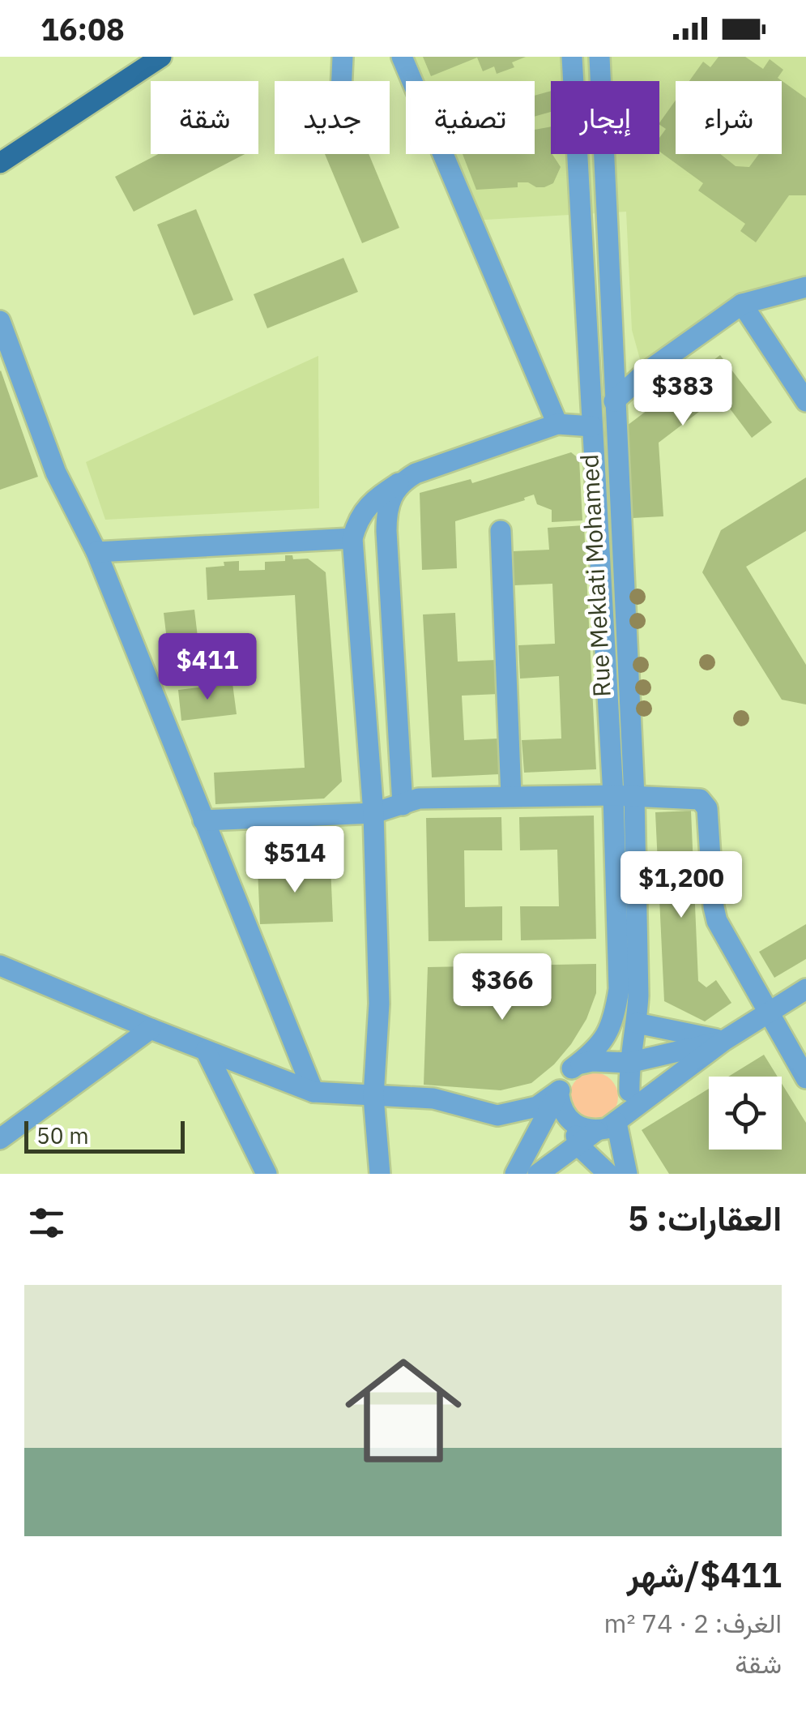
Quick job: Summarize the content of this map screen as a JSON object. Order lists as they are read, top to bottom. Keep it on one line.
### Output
{"streets":{"street":["Rue Meklati Mohamed"]},"scale_bar":"50 m","page":{"status":"16:08","chip":["شراء","إيجار","تصفية","جديد","شقة"],"price":["$383","$411","$514","$1,200","$366"],"scale":"50 m","heading":"العقارات: 5","list":[{"name":"$411/شهر","note":"الغرف: 2 · 74 m² · شقة"}]}}
